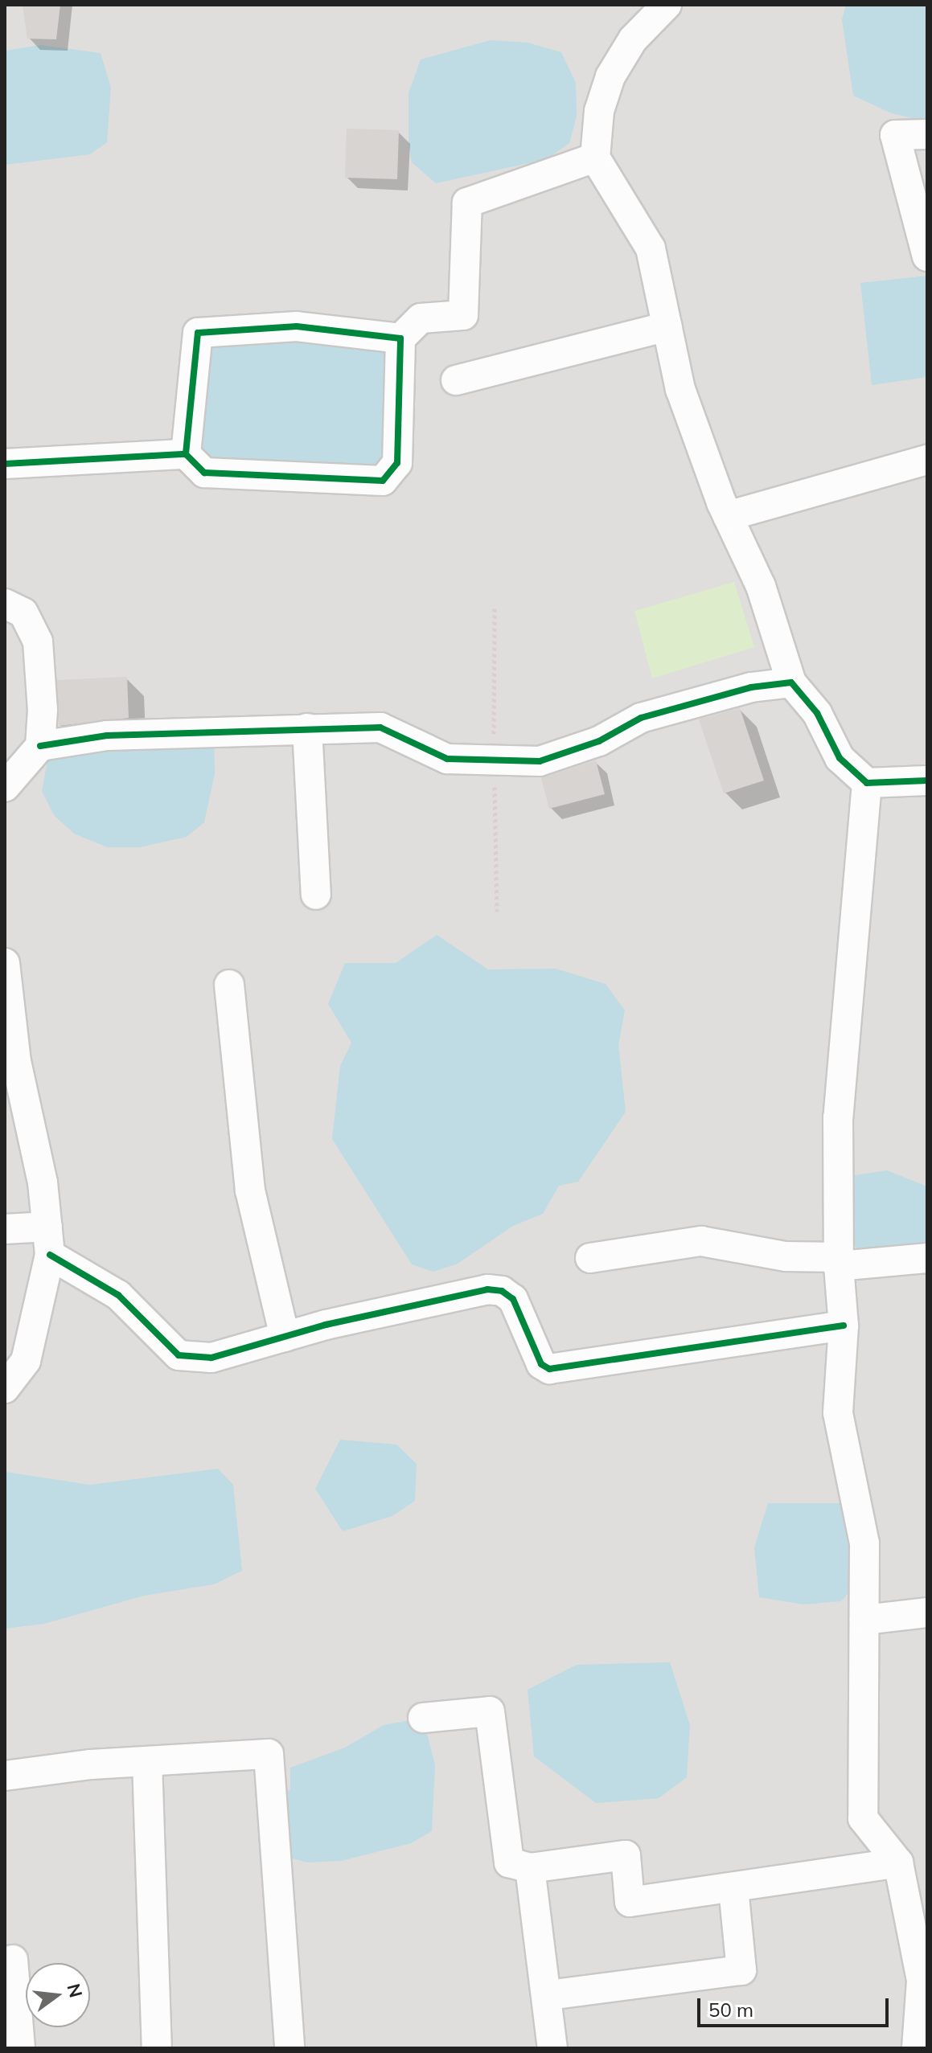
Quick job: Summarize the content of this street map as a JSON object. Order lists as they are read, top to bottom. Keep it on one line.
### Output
{"scale_bar":"50 m","north":"right"}
